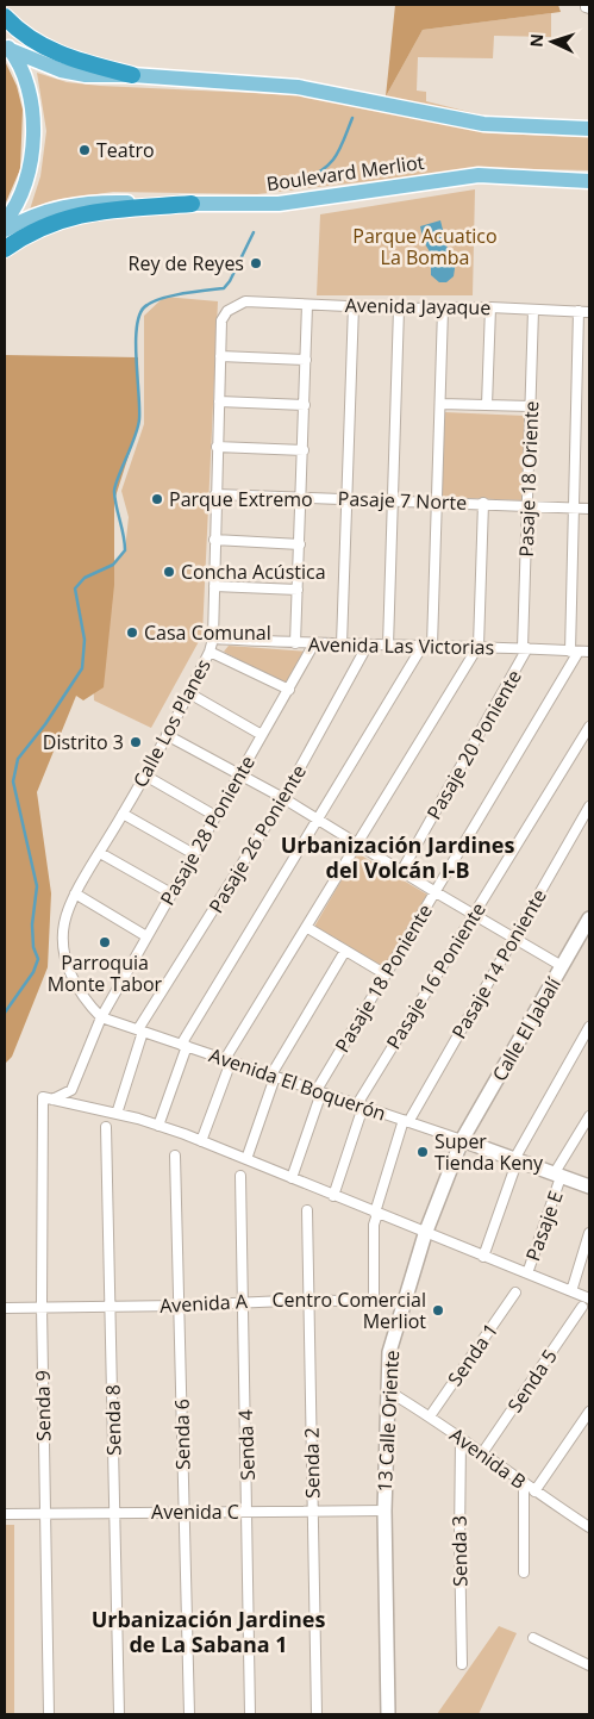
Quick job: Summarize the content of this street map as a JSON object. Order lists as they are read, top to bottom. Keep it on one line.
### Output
{"streets":{"main road":["Boulevard Merliot","Calle El Jabalí","Avenida El Boquerón","13 Calle Oriente"],"street":["Avenida Jayaque","Pasaje 18 Oriente","Pasaje 7 Norte","Avenida Las Victorias","Calle Los Planes","Pasaje 20 Poniente","Pasaje 28 Poniente","Pasaje 26 Poniente","Pasaje 14 Poniente","Pasaje 16 Poniente","Pasaje 18 Poniente","Pasaje E","Avenida A","Senda 1","Senda 5","Senda 9","Senda 8","Senda 6","Senda 4","Avenida B","Senda 2","Avenida C","Senda 3"]},"crossings":[["Avenida Jayaque","Pasaje 18 Oriente"],["Avenida Jayaque","Calle Los Planes"],["Pasaje 18 Oriente","Pasaje 7 Norte"],["Pasaje 18 Oriente","Avenida Las Victorias"],["Pasaje 18 Oriente","Pasaje 20 Poniente"],["Pasaje 7 Norte","Calle Los Planes"],["Avenida Las Victorias","Calle Los Planes"],["Avenida Las Victorias","Pasaje 20 Poniente"],["Avenida Las Victorias","Pasaje 28 Poniente"],["Avenida Las Victorias","Pasaje 26 Poniente"],["Avenida Las Victorias","Pasaje 18 Poniente"],["Calle Los Planes","Pasaje 28 Poniente"],["Calle Los Planes","Avenida El Boquerón"],["Pasaje 28 Poniente","Avenida El Boquerón"],["Pasaje 28 Poniente","Senda 9"],["Pasaje 26 Poniente","Avenida El Boquerón"],["Pasaje 14 Poniente","Avenida El Boquerón"],["Pasaje 14 Poniente","Avenida A"],["Pasaje 16 Poniente","Avenida El Boquerón"],["Pasaje 18 Poniente","Avenida El Boquerón"],["Calle El Jabalí","Avenida El Boquerón"],["Calle El Jabalí","13 Calle Oriente"],["Avenida El Boquerón","Pasaje E"],["Avenida El Boquerón","13 Calle Oriente"],["Avenida A","Senda 9"],["Avenida A","Senda 8"],["Avenida A","13 Calle Oriente"],["Avenida A","Senda 6"],["Avenida A","Senda 4"],["Avenida A","Senda 2"],["Senda 1","Avenida B"],["Senda 5","Avenida B"],["Senda 9","Avenida C"],["Senda 8","Avenida C"],["13 Calle Oriente","Avenida B"],["13 Calle Oriente","Avenida C"],["Senda 6","Avenida C"],["Senda 4","Avenida C"],["Avenida B","Senda 3"],["Senda 2","Avenida C"]],"districts":["Urbanización Jardines del Volcán I-B","Urbanización Jardines de La Sabana 1"],"parks":["Parque Acuatico La Bomba"],"places":["Teatro","Rey de Reyes","Parque Extremo","Concha Acústica","Casa Comunal","Distrito 3","Parroquia Monte Tabor","Super Tienda Keny","Centro Comercial Merliot"],"north":"left"}
